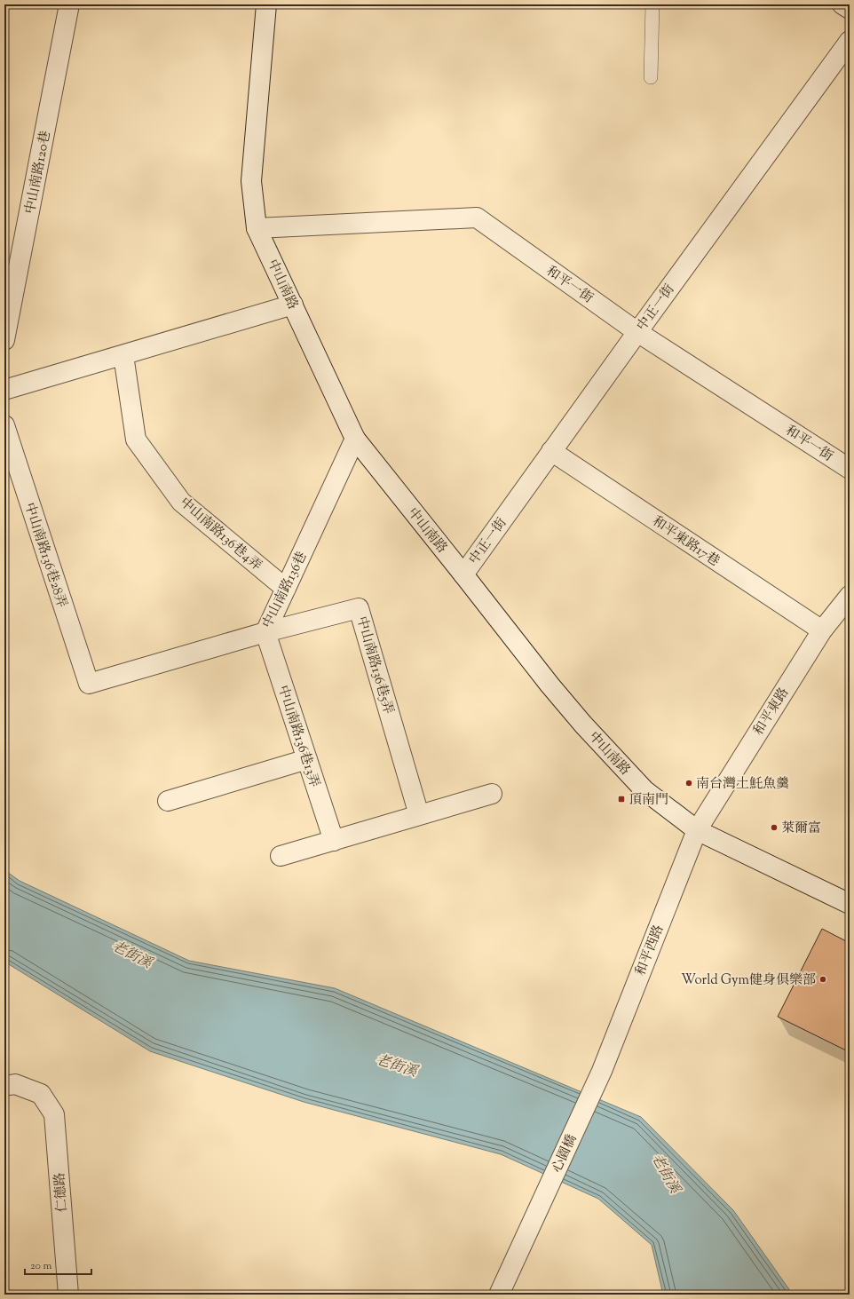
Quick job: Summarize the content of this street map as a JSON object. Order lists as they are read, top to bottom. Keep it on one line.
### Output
{"streets":{"street":["中山南路120巷","中山南路","和平一街","中正一街","中山南路136巷4弄","和平東路17巷","中山南路136巷28弄","中山南路136巷","中山南路136巷5弄","和平東路","中山南路136巷13弄","和平西路","心園橋","仁德路"]},"crossings":[["中山南路","和平一街"],["中山南路","中正一街"],["中山南路","中山南路136巷"],["中山南路","和平東路"],["中山南路","和平西路"],["和平一街","中正一街"],["中正一街","和平東路17巷"],["中山南路136巷4弄","中山南路136巷"],["和平東路17巷","和平東路"],["中山南路136巷28弄","中山南路136巷"],["中山南路136巷","中山南路136巷5弄"],["中山南路136巷","中山南路136巷13弄"],["中山南路136巷5弄","中山南路136巷13弄"],["和平東路","和平西路"],["和平西路","心園橋"]],"water":["老街溪"],"places":{"other":["南台灣土魠魚羹","萊爾富","World Gym健身俱樂部"],"transit":["頂南門"]},"scale_bar":"20 m"}
